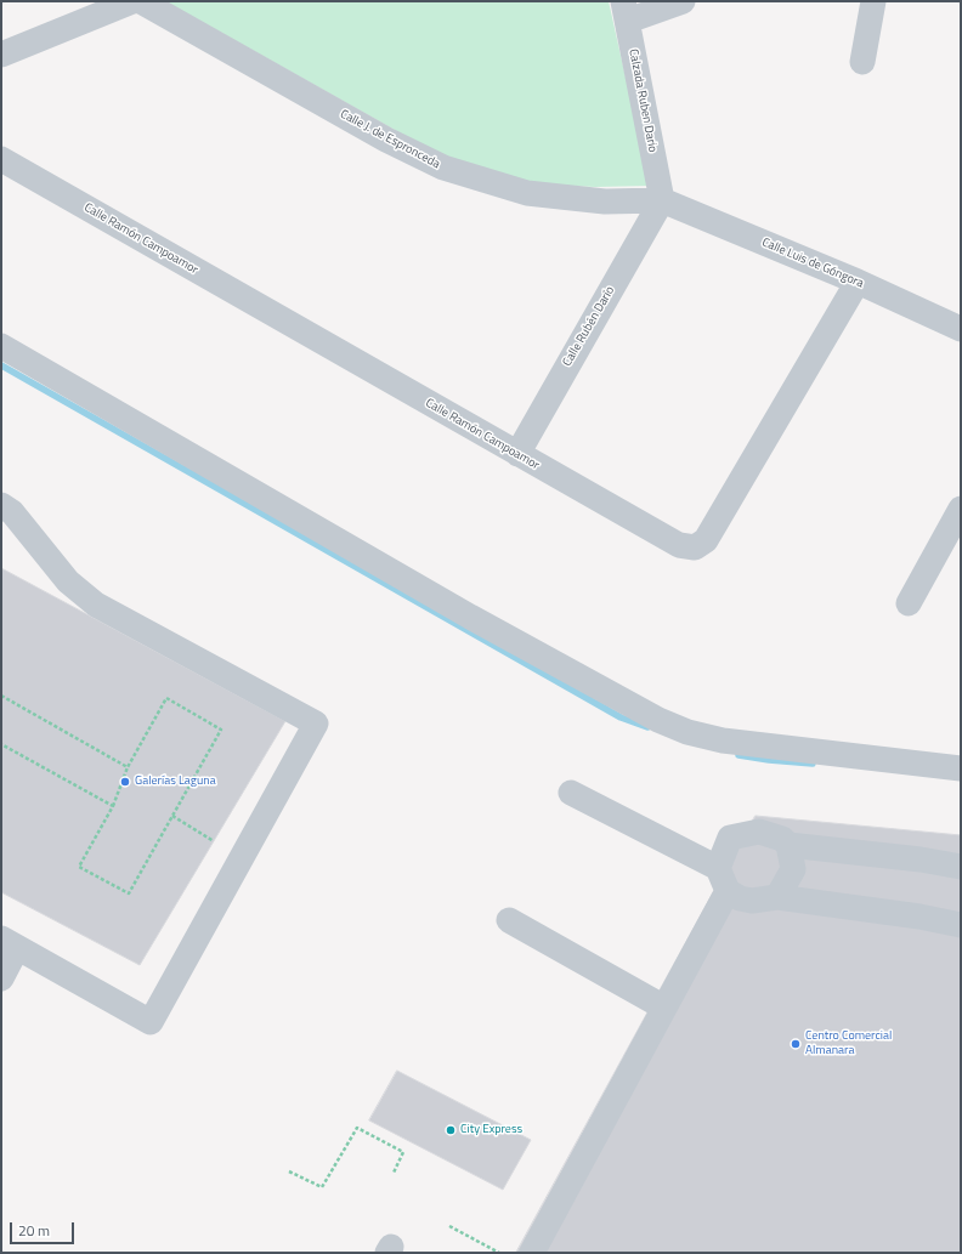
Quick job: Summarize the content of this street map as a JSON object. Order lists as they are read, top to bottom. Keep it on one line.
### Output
{"streets":{"street":["Calzada Ruben Dario","Calle J. de Espronceda","Calle Ramón Campoamor","Calle Luis de Góngora","Calle Rubén Darío"]},"crossings":[["Calzada Ruben Dario","Calle J. de Espronceda"],["Calzada Ruben Dario","Calle Luis de Góngora"],["Calzada Ruben Dario","Calle Rubén Darío"],["Calle J. de Espronceda","Calle Luis de Góngora"],["Calle J. de Espronceda","Calle Rubén Darío"],["Calle Ramón Campoamor","Calle Luis de Góngora"],["Calle Ramón Campoamor","Calle Rubén Darío"],["Calle Luis de Góngora","Calle Rubén Darío"]],"places":["Galerías Laguna","Centro Comercial Almanara","City Express"],"scale_bar":"20 m"}
